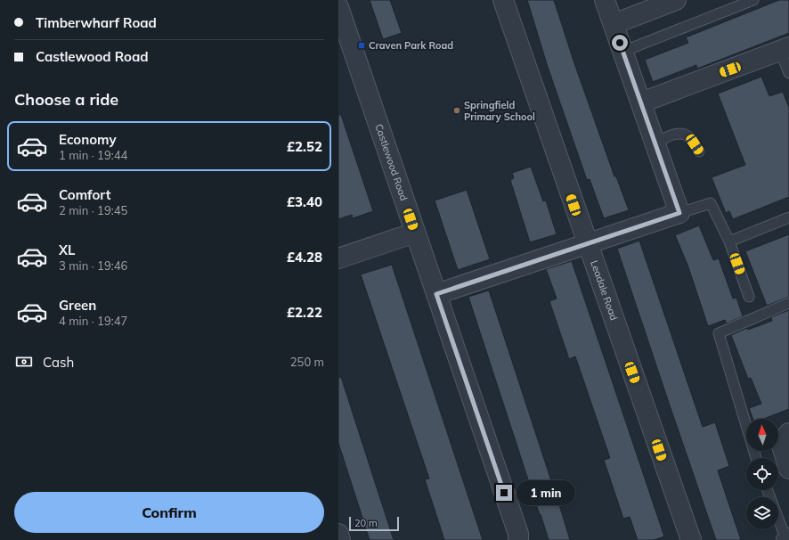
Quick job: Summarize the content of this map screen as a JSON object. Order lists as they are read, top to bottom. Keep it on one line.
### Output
{"streets":{"street":["Castlewood Road","Leadale Road"]},"places":{"transit":["Craven Park Road"],"other":["Springfield Primary School"]},"scale_bar":"20 m","north":"top","page":{"banner":["Timberwharf Road","Castlewood Road"],"heading":"Choose a ride","list":[{"name":"Economy","note":"1 min · 19:44","value":"£2.52"},{"name":"Comfort","note":"2 min · 19:45","value":"£3.40"},{"name":"XL","note":"3 min · 19:46","value":"£4.28"},{"name":"Green","note":"4 min · 19:47","value":"£2.22"}],"pay":["Cash","250 m"],"bubble":"1 min","buttons":"Confirm","scale":"20 m"}}
